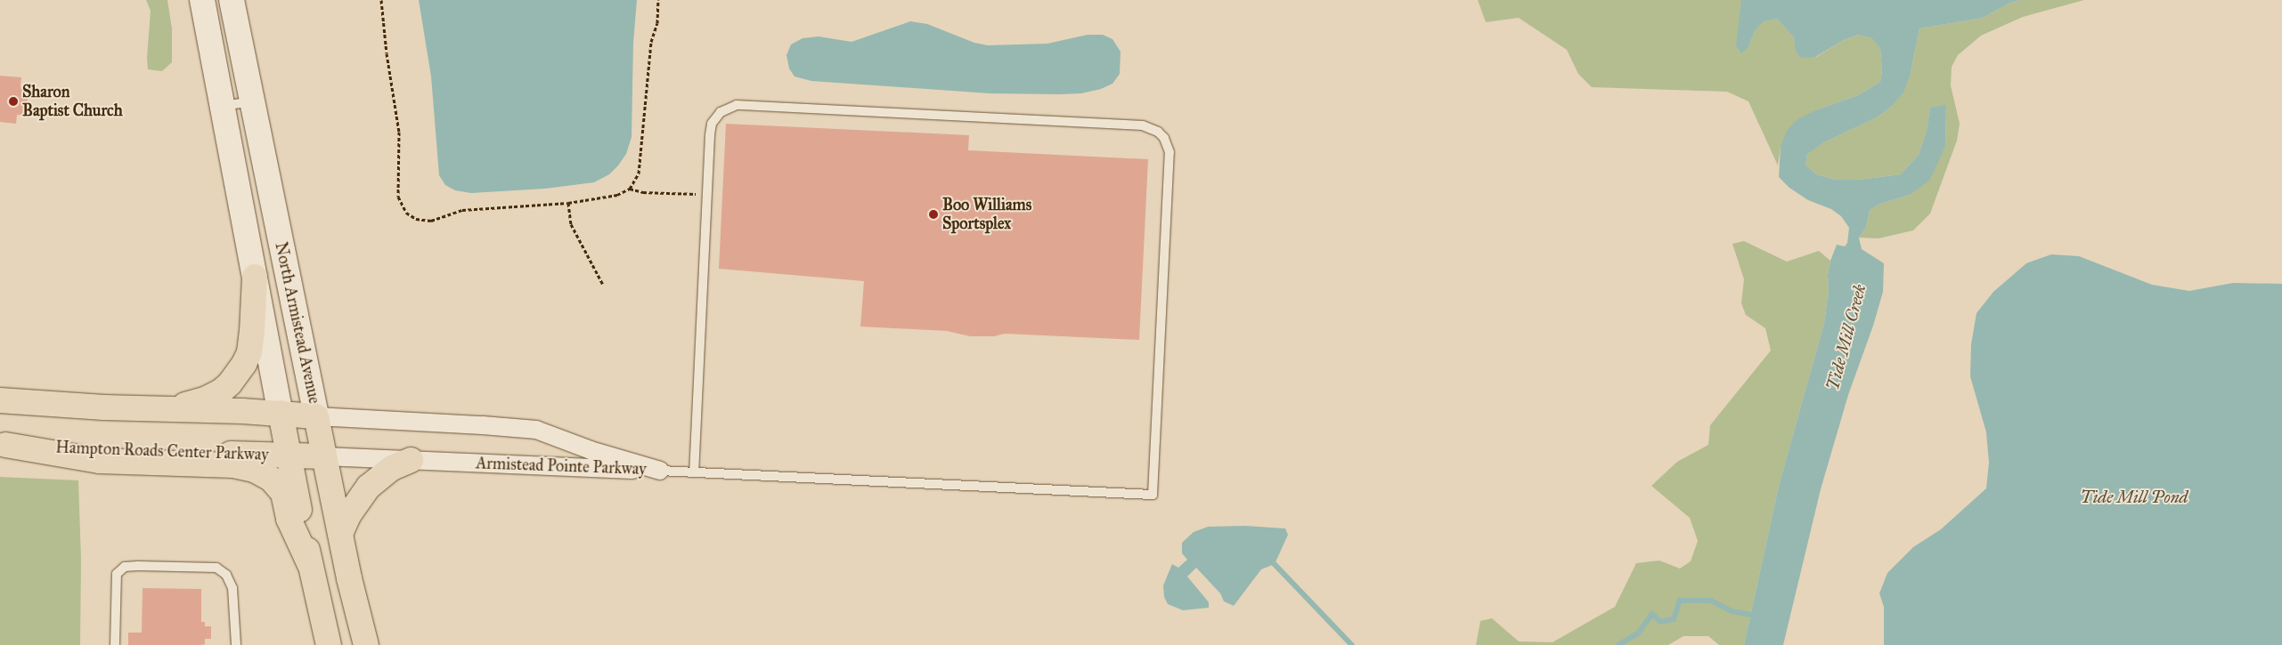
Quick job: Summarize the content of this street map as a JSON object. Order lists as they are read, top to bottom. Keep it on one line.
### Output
{"streets":{"main road":["North Armistead Avenue","Hampton Roads Center Parkway"],"street":["Armistead Pointe Parkway"]},"crossings":[["North Armistead Avenue","Hampton Roads Center Parkway"],["North Armistead Avenue","Armistead Pointe Parkway"],["Hampton Roads Center Parkway","Armistead Pointe Parkway"]],"water":["Tide Mill Creek","Tide Mill Pond"],"places":["Sharon Baptist Church","Boo Williams Sportsplex"]}
